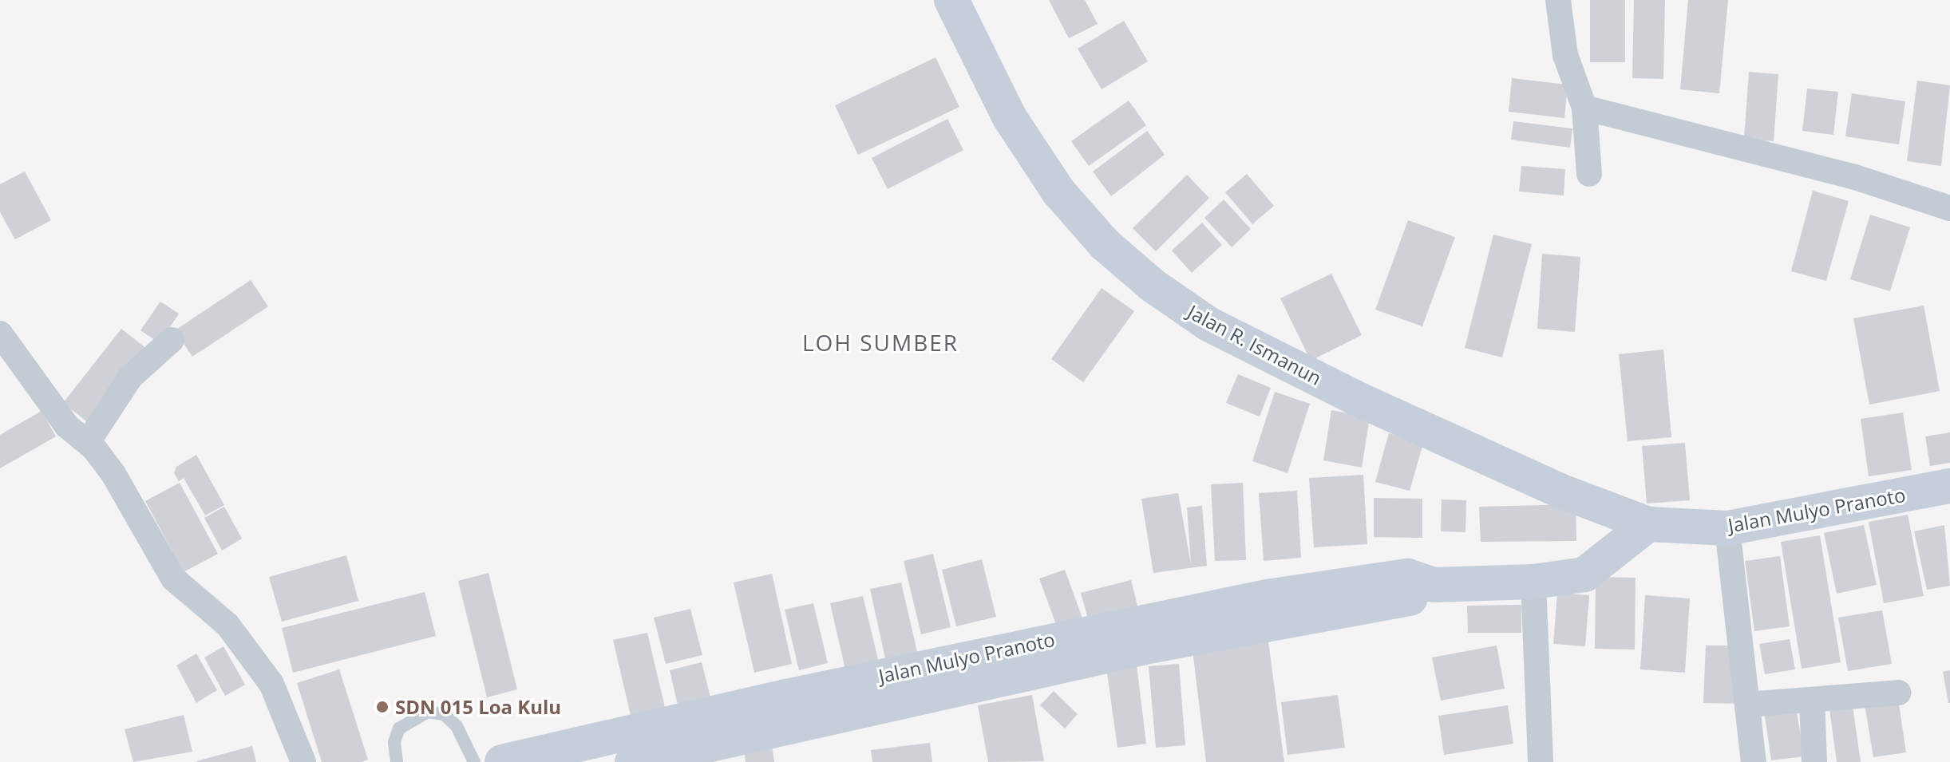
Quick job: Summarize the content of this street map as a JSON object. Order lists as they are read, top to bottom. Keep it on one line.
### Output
{"streets":{"street":["Jalan R. Ismanun","Jalan Mulyo Pranoto"]},"crossings":[["Jalan R. Ismanun","Jalan Mulyo Pranoto"]],"districts":["LOH SUMBER"],"places":["SDN 015 Loa Kulu"]}
